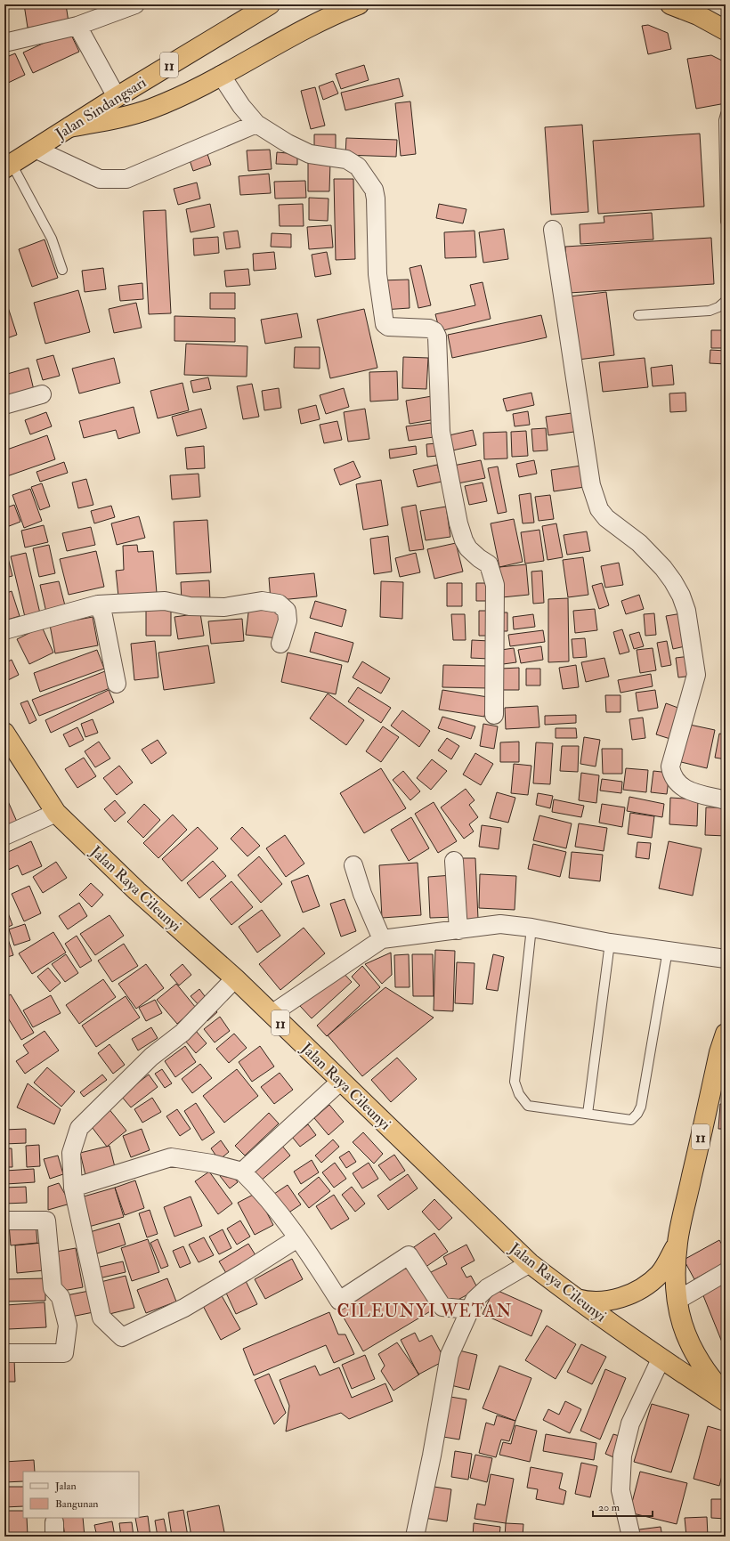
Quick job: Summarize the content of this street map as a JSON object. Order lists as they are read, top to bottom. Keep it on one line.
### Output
{"streets":{"highway":["11","Jalan Sindangsari","Jalan Raya Cileunyi"]},"districts":["CILEUNYI WETAN"],"legend":["Jalan","Bangunan"],"scale_bar":"20 m"}
